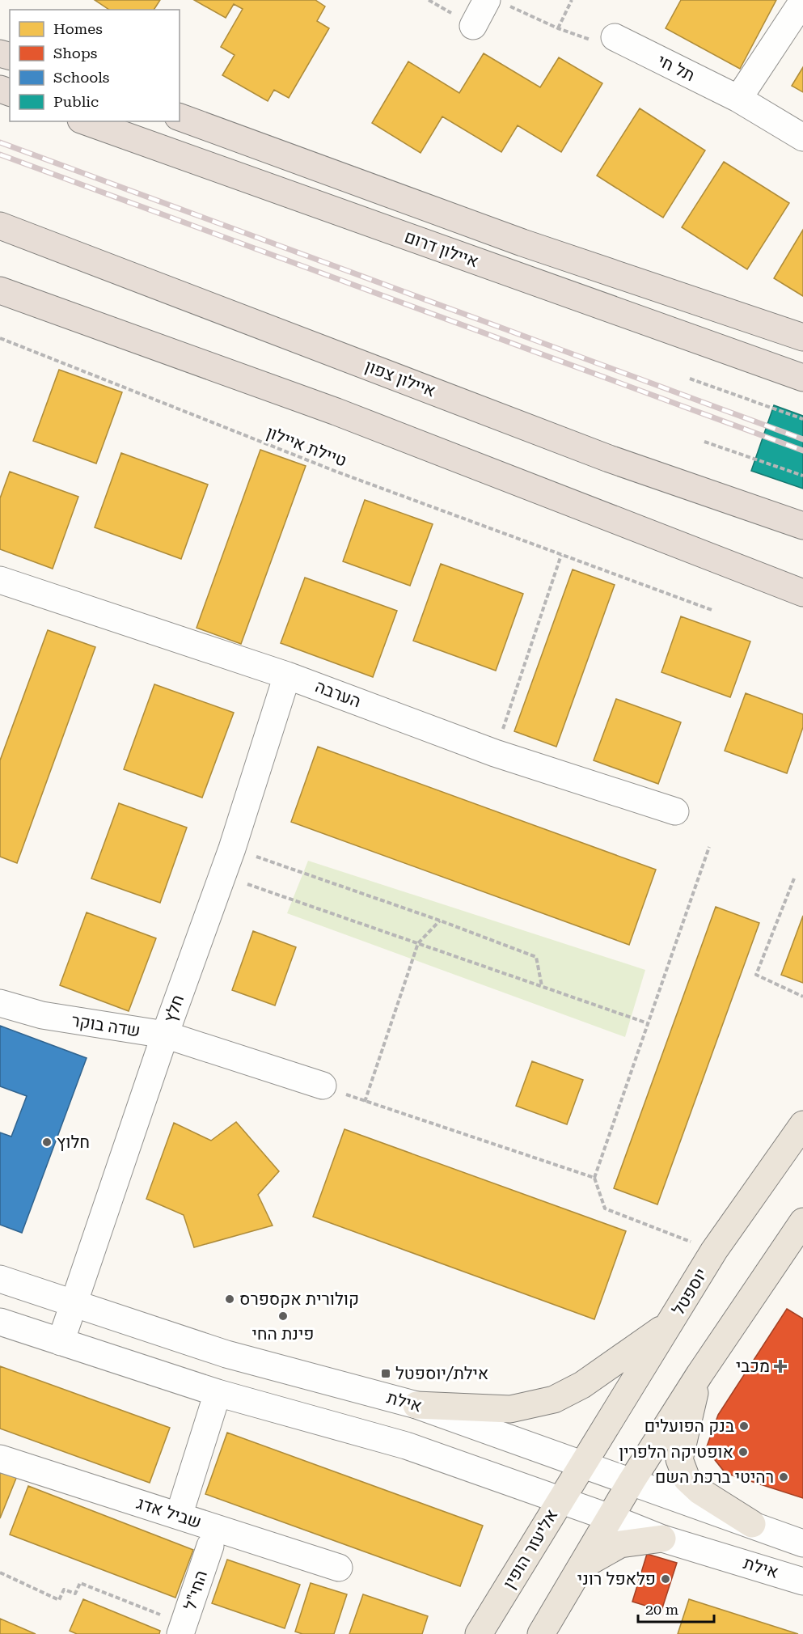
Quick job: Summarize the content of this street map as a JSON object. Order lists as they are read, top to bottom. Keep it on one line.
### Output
{"streets":{"highway":["איילון דרום","איילון צפון"],"main road":["יוספטל","אליעזר הופין"],"street":["תל חי","הערבה","חלץ","שדה בוקר","אילת","שביל אדג","החי\"ל"],"path":["טיילת איילון"]},"crossings":[["הערבה","חלץ"],["חלץ","שדה בוקר"],["חלץ","אילת"],["יוספטל","אילת"],["יוספטל","אליעזר הופין"],["אילת","אליעזר הופין"]],"places":{"other":["חלוץ","קולורית אקספרס","פינת החי","בנק הפועלים","אופטיקה הלפרין","רהיטי ברכת השם","פלאפל רוני"],"health":["מכבי"],"transit":["אילת/יוספטל"]},"legend":["Homes","Shops","Schools","Public"],"scale_bar":"20 m"}
